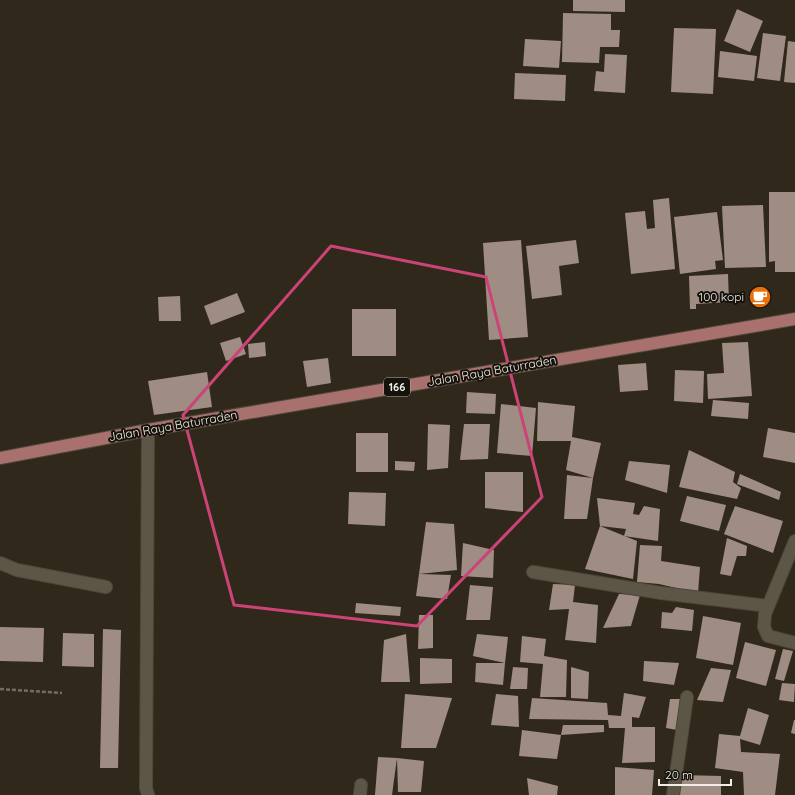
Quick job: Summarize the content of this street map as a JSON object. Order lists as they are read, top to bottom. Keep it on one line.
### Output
{"streets":{"main road":["Jalan Raya Baturraden","166"]},"places":{"cafe":["100 kopi"]},"scale_bar":"20 m"}
